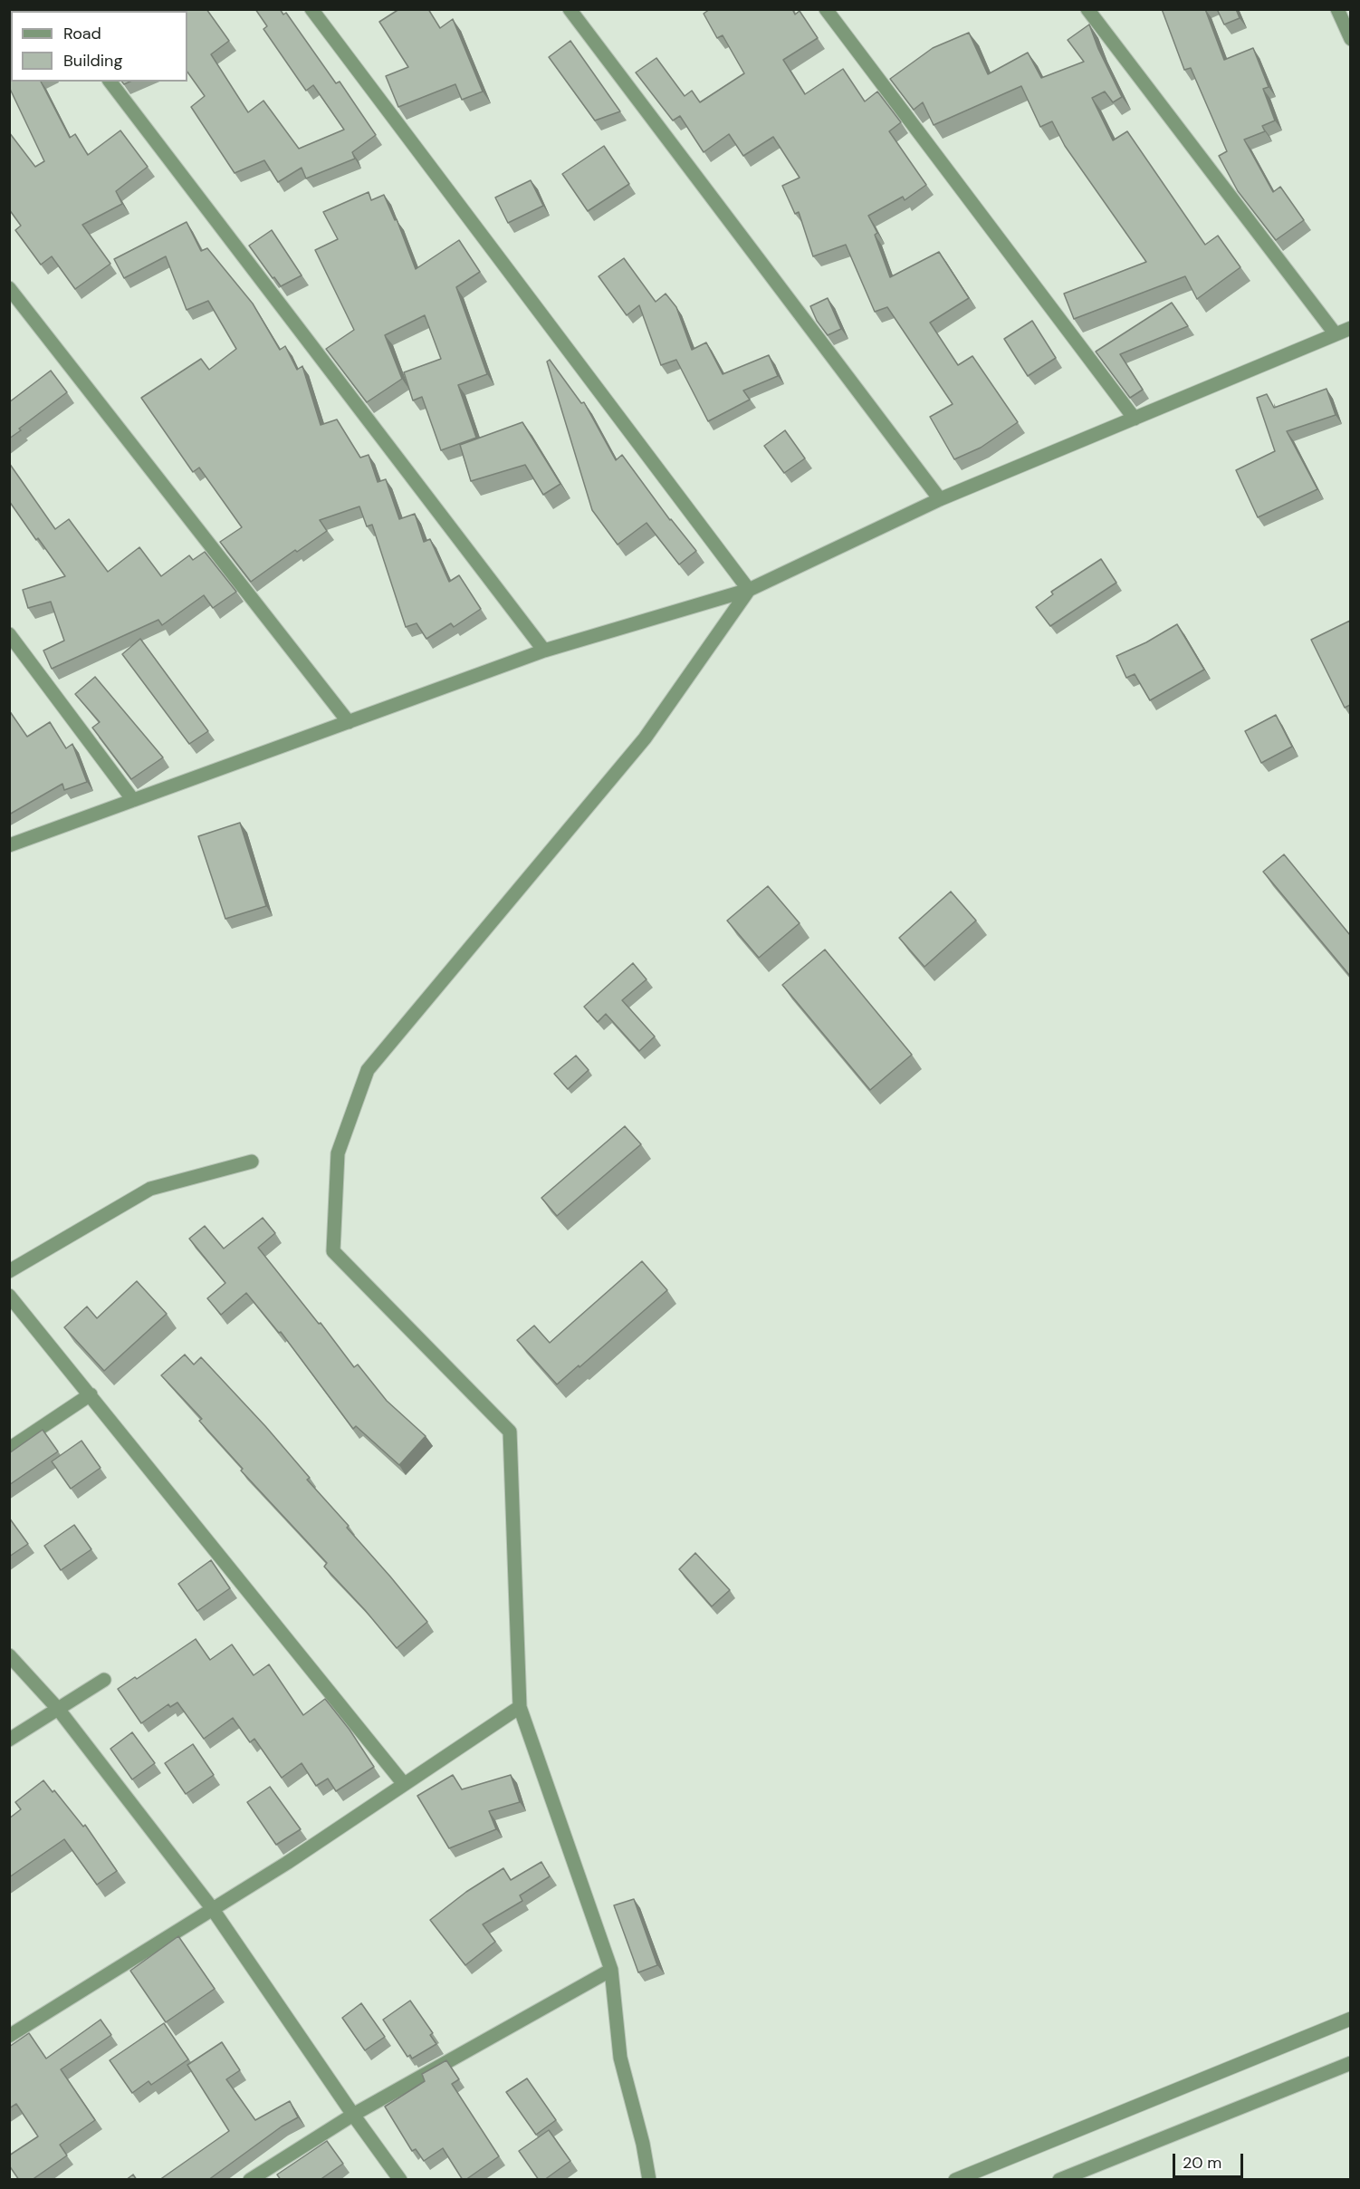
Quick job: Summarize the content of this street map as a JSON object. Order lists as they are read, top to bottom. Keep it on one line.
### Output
{"legend":["Road","Building"],"scale_bar":"20 m"}
